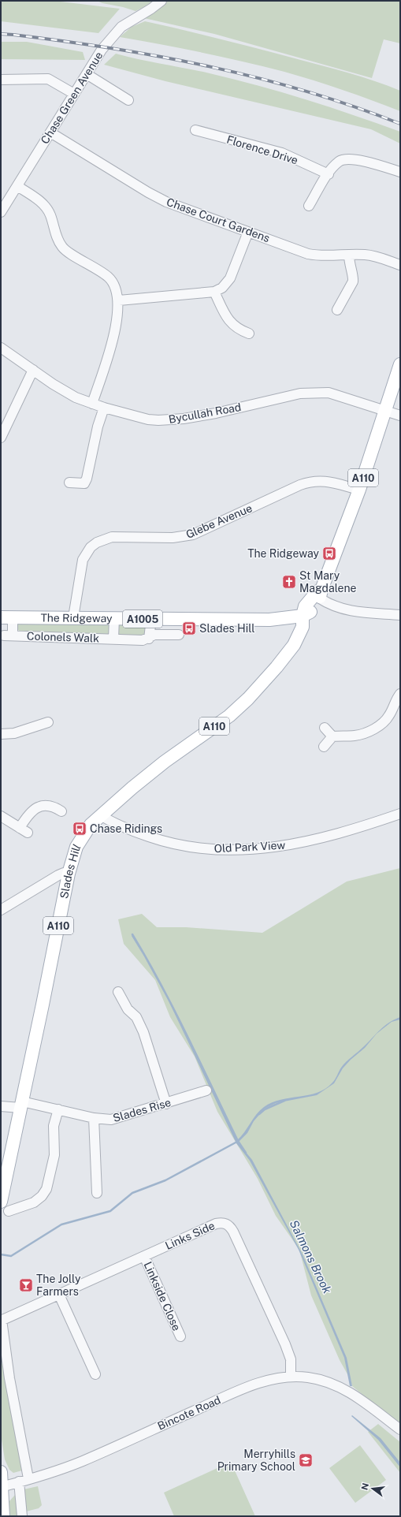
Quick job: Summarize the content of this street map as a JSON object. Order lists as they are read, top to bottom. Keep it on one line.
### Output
{"streets":{"main road":["A110","The Ridgeway","A1005","Slades Hill"],"street":["Chase Green Avenue","Florence Drive","Chase Court Gardens","Bycullah Road","Glebe Avenue","Colonels Walk","Old Park View","Slades Rise","Links Side","Linkside Close","Bincote Road"]},"crossings":[["Chase Green Avenue","Chase Court Gardens"],["Bycullah Road","A110"],["A110","Glebe Avenue"],["A110","The Ridgeway"],["A110","Slades Hill"],["A110","Slades Rise"],["Glebe Avenue","The Ridgeway"],["The Ridgeway","Colonels Walk"],["The Ridgeway","Slades Hill"],["Old Park View","Slades Hill"],["Slades Hill","Slades Rise"],["Links Side","Linkside Close"],["Links Side","Bincote Road"]],"water":["Salmons Brook"],"places":{"bus stop":["The Ridgeway","Slades Hill","Chase Ridings"],"church":["St Mary Magdalene"],"bar":["The Jolly Farmers"],"school or university":["Merryhills Primary School"]},"north":"left"}
